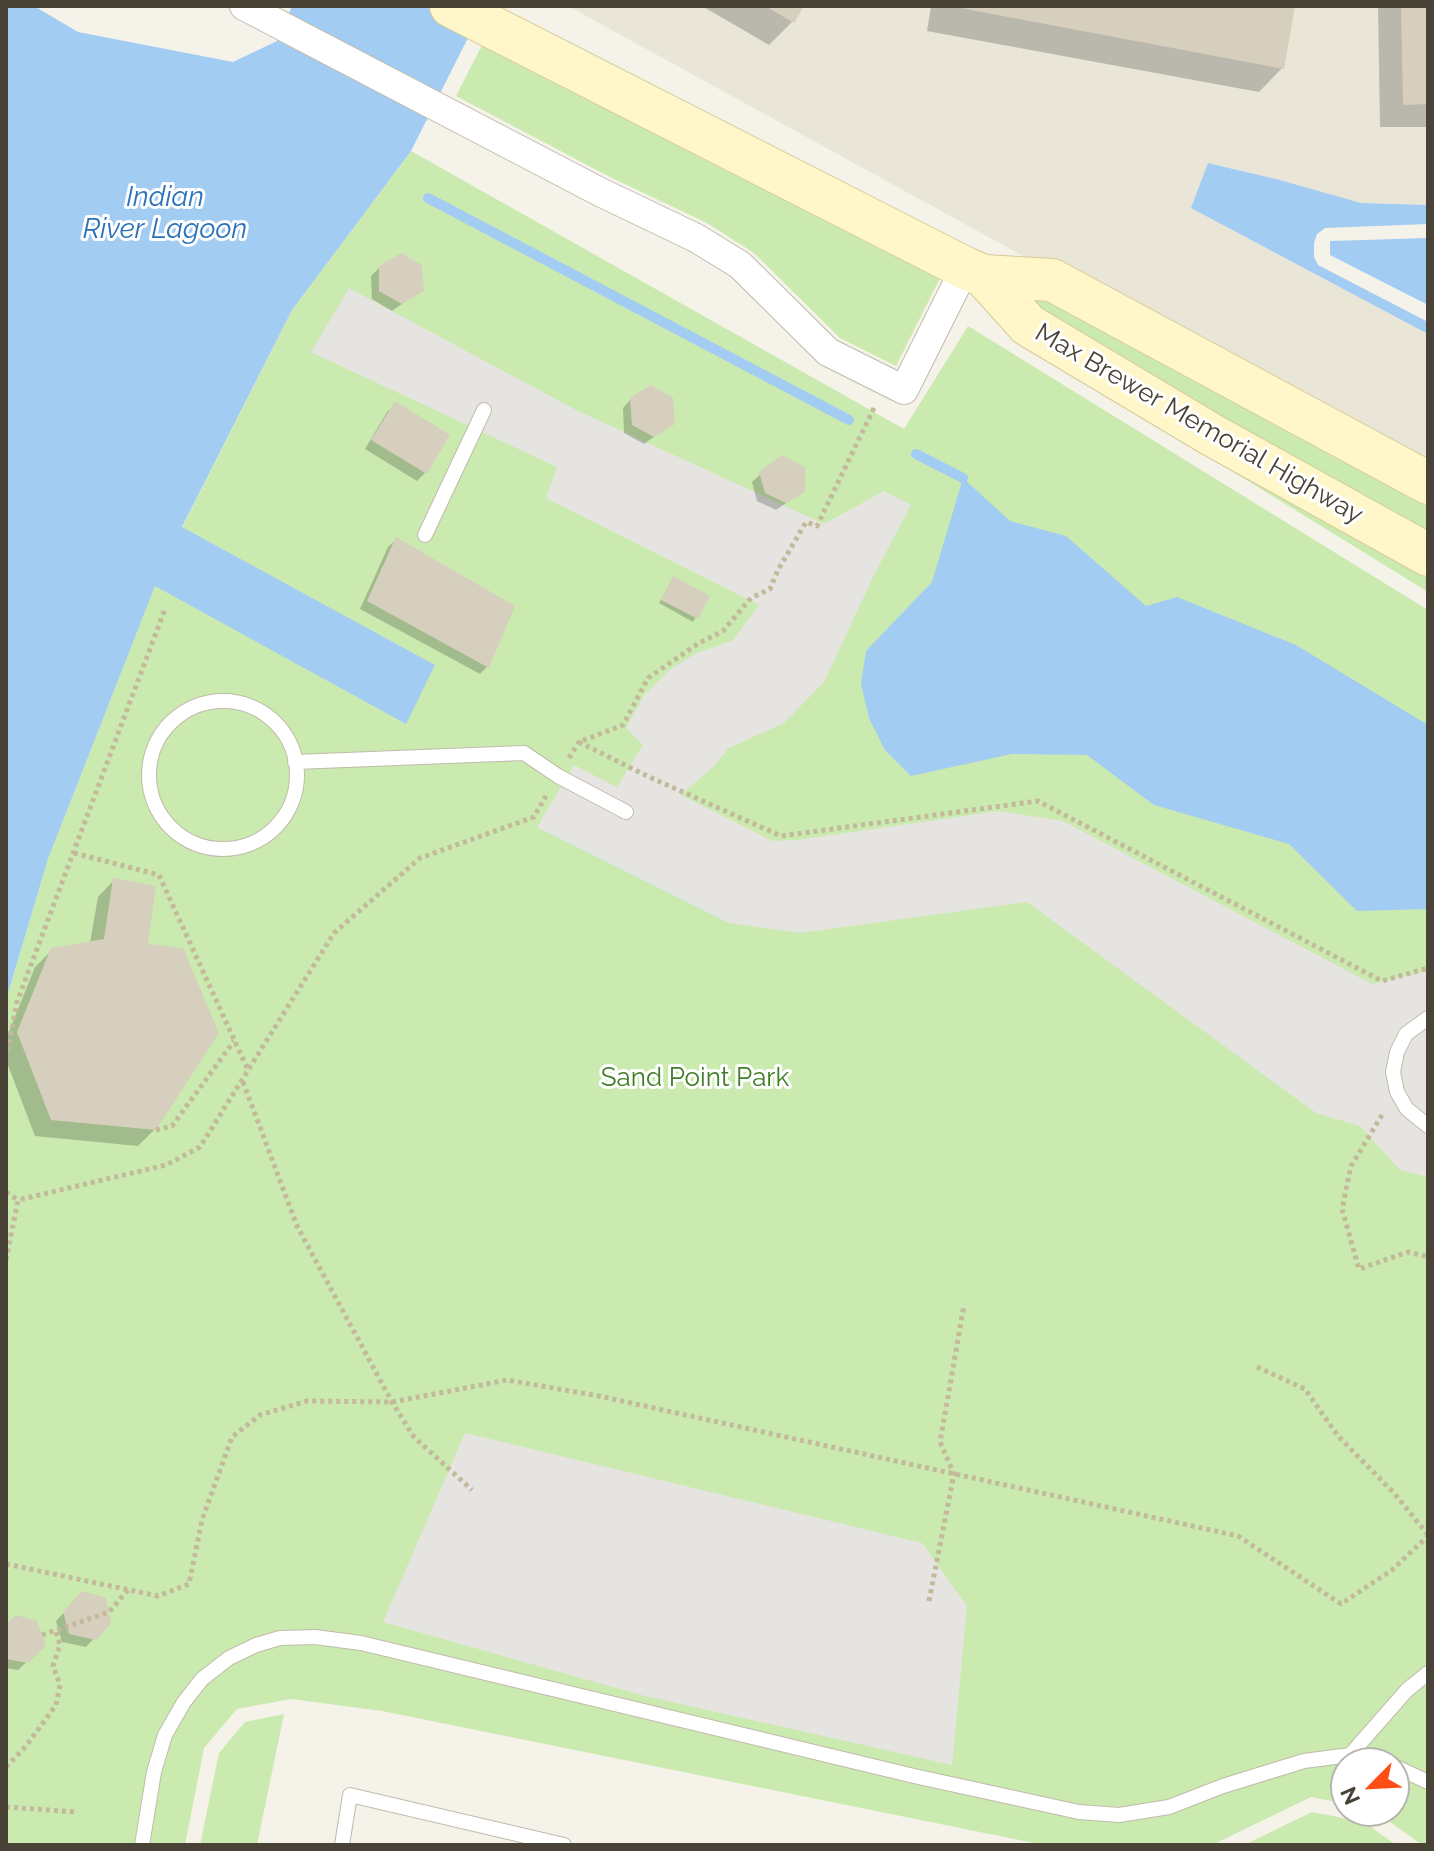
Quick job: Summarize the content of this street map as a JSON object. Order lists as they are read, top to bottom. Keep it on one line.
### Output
{"streets":{"main road":["Max Brewer Memorial Highway"]},"water":["Indian River Lagoon"],"parks":["Sand Point Park"],"north":"bottom left"}
